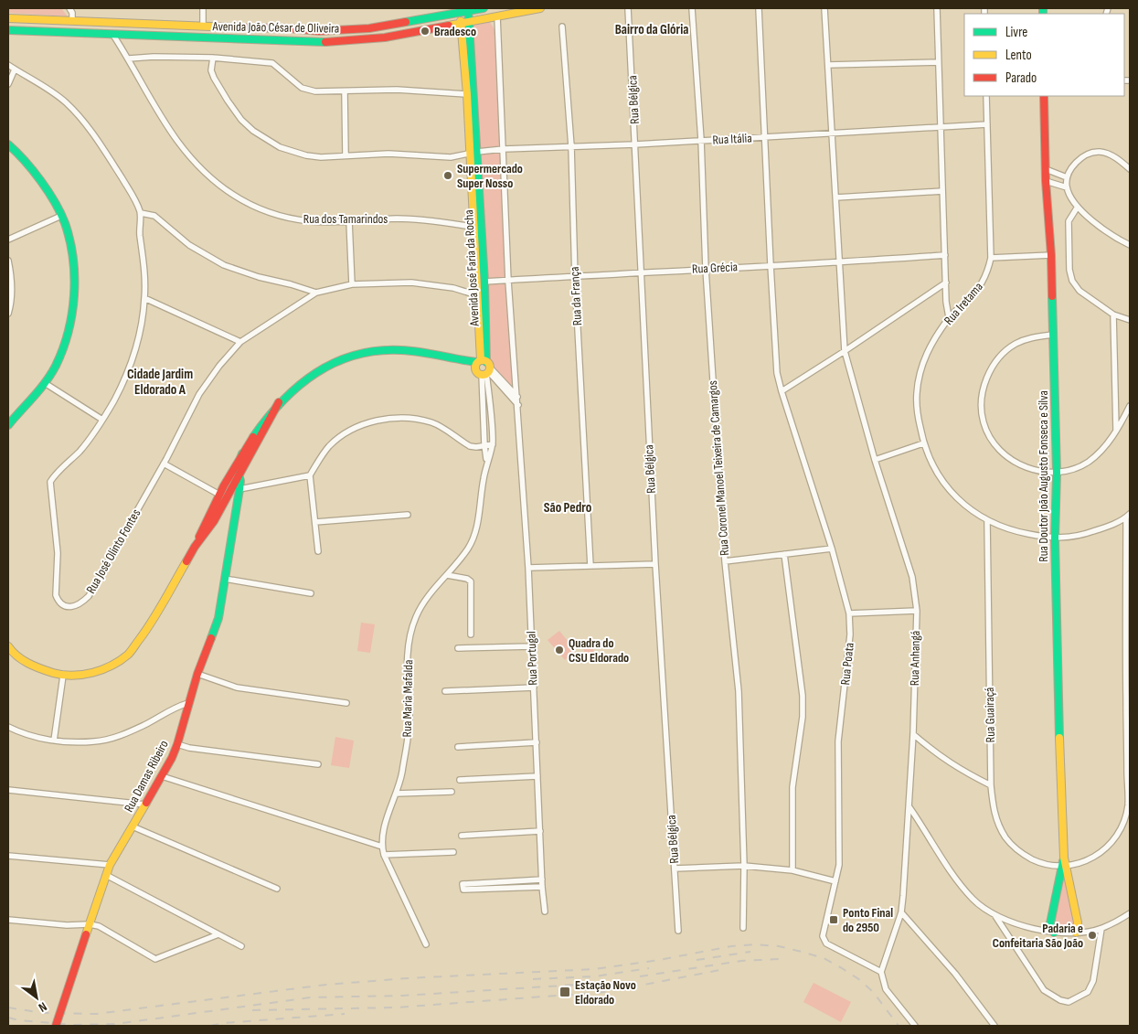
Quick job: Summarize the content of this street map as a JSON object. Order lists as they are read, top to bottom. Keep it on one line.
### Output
{"streets":{"street":["Avenida João César de Oliveira","Rua Bélgica","Rua Itália","Rua dos Tamarindos","Avenida José Faria da Rocha","Rua Grécia","Rua da França","Rua Iretama","Rua Coronel Manoel Teixeira de Camargos","Rua Doutor João Augusto Fonseca e Silva","Rua José Olinto Fontes","Rua Portugal","Rua Anhangá","Rua Poata","Rua Maria Mafalda","Rua Guairaçá","Rua Damas Ribeiro"]},"crossings":[["Avenida João César de Oliveira","Rua dos Tamarindos"],["Avenida João César de Oliveira","Avenida José Faria da Rocha"],["Avenida João César de Oliveira","Rua Portugal"],["Rua Bélgica","Rua Itália"],["Rua Bélgica","Rua Grécia"],["Rua Itália","Avenida José Faria da Rocha"],["Rua Itália","Rua da França"],["Rua Itália","Rua Iretama"],["Rua Itália","Rua Coronel Manoel Teixeira de Camargos"],["Rua Itália","Rua Portugal"],["Rua Itália","Rua Anhangá"],["Rua Itália","Rua Poata"],["Rua dos Tamarindos","Avenida José Faria da Rocha"],["Avenida José Faria da Rocha","Rua Grécia"],["Avenida José Faria da Rocha","Rua Maria Mafalda"],["Rua Grécia","Rua da França"],["Rua Grécia","Rua Coronel Manoel Teixeira de Camargos"],["Rua Grécia","Rua Portugal"],["Rua Grécia","Rua Anhangá"],["Rua Grécia","Rua Poata"],["Rua Iretama","Rua Doutor João Augusto Fonseca e Silva"],["Rua Iretama","Rua Guairaçá"],["Rua Doutor João Augusto Fonseca e Silva","Rua Guairaçá"],["Rua Anhangá","Rua Poata"]],"districts":["Bairro da Glória","Cidade Jardim Eldorado A","São Pedro"],"places":{"other":["Bradesco","Supermercado Super Nosso","Quadra do CSU Eldorado","Padaria e Confeitaria São João"],"transit":["Ponto Final do 2950","Estação Novo Eldorado"]},"legend":["Livre","Lento","Parado"],"north":"bottom right"}
